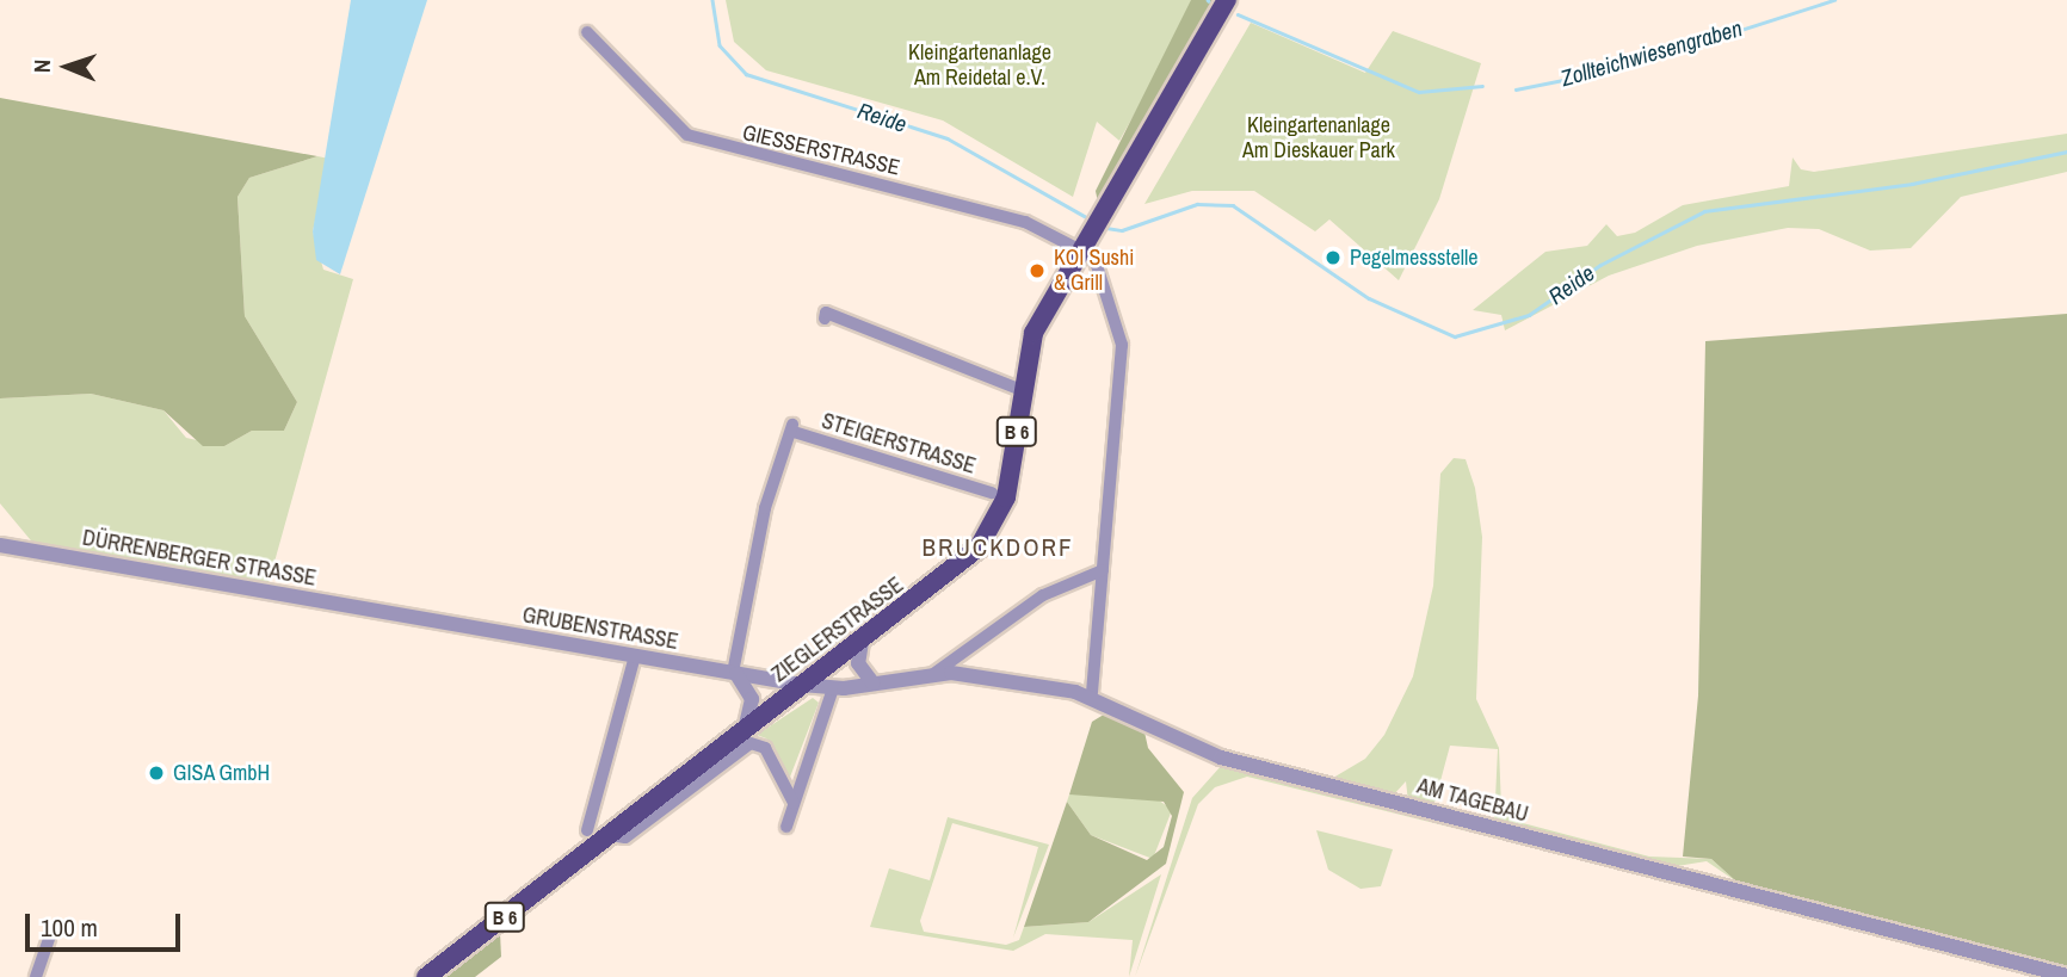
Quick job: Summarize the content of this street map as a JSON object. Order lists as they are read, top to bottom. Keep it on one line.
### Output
{"streets":{"main road":["B 6","ZIEGLERSTRASSE"],"street":["GIESSERSTRASSE","STEIGERSTRASSE","DÜRRENBERGER STRASSE","GRUBENSTRASSE","AM TAGEBAU"]},"crossings":[["GIESSERSTRASSE","ZIEGLERSTRASSE"],["STEIGERSTRASSE","GRUBENSTRASSE"],["DÜRRENBERGER STRASSE","GRUBENSTRASSE"],["GRUBENSTRASSE","ZIEGLERSTRASSE"],["GRUBENSTRASSE","AM TAGEBAU"],["ZIEGLERSTRASSE","AM TAGEBAU"]],"districts":["BRUCKDORF"],"water":["Zollteichwiesengraben","Reide"],"parks":["Kleingartenanlage Am Reidetal e.V.","Kleingartenanlage Am Dieskauer Park"],"places":["Pegelmessstelle","KOI Sushi & Grill","GISA GmbH"],"scale_bar":"100 m","north":"left"}
